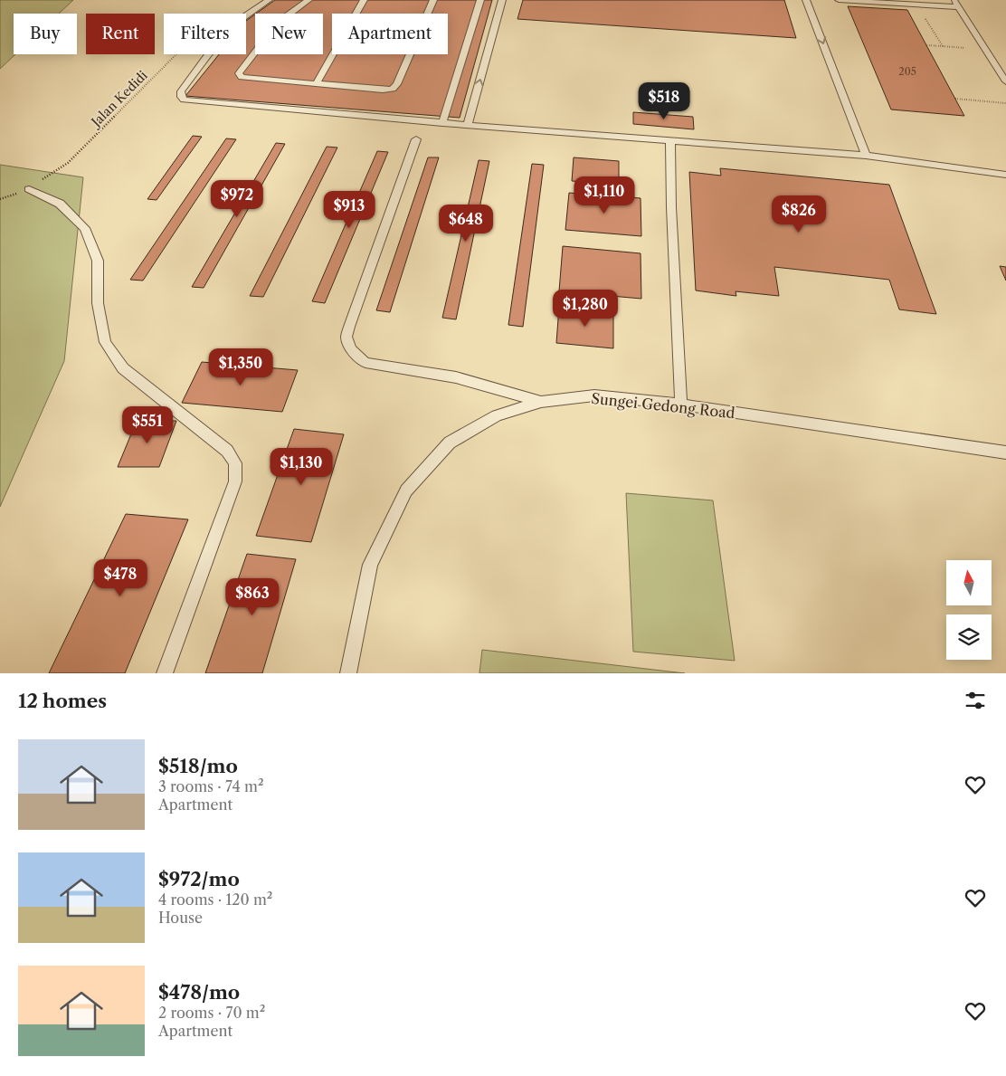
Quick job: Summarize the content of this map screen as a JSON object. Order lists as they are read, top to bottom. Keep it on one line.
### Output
{"streets":{"lane":["Sungei Gedong Road"],"path":["Jalan Kedidi"]},"house_numbers":["205"],"north":"top","page":{"chip":["Buy","Rent","Filters","New","Apartment"],"price":["$518","$1,110","$972","$913","$826","$648","$1,280","$1,350","$551","$1,130","$478","$863"],"heading":"12 homes","list":[{"name":"$518/mo","note":"3 rooms · 74 m² · Apartment"},{"name":"$972/mo","note":"4 rooms · 120 m² · House"},{"name":"$478/mo","note":"2 rooms · 70 m² · Apartment"}]}}
